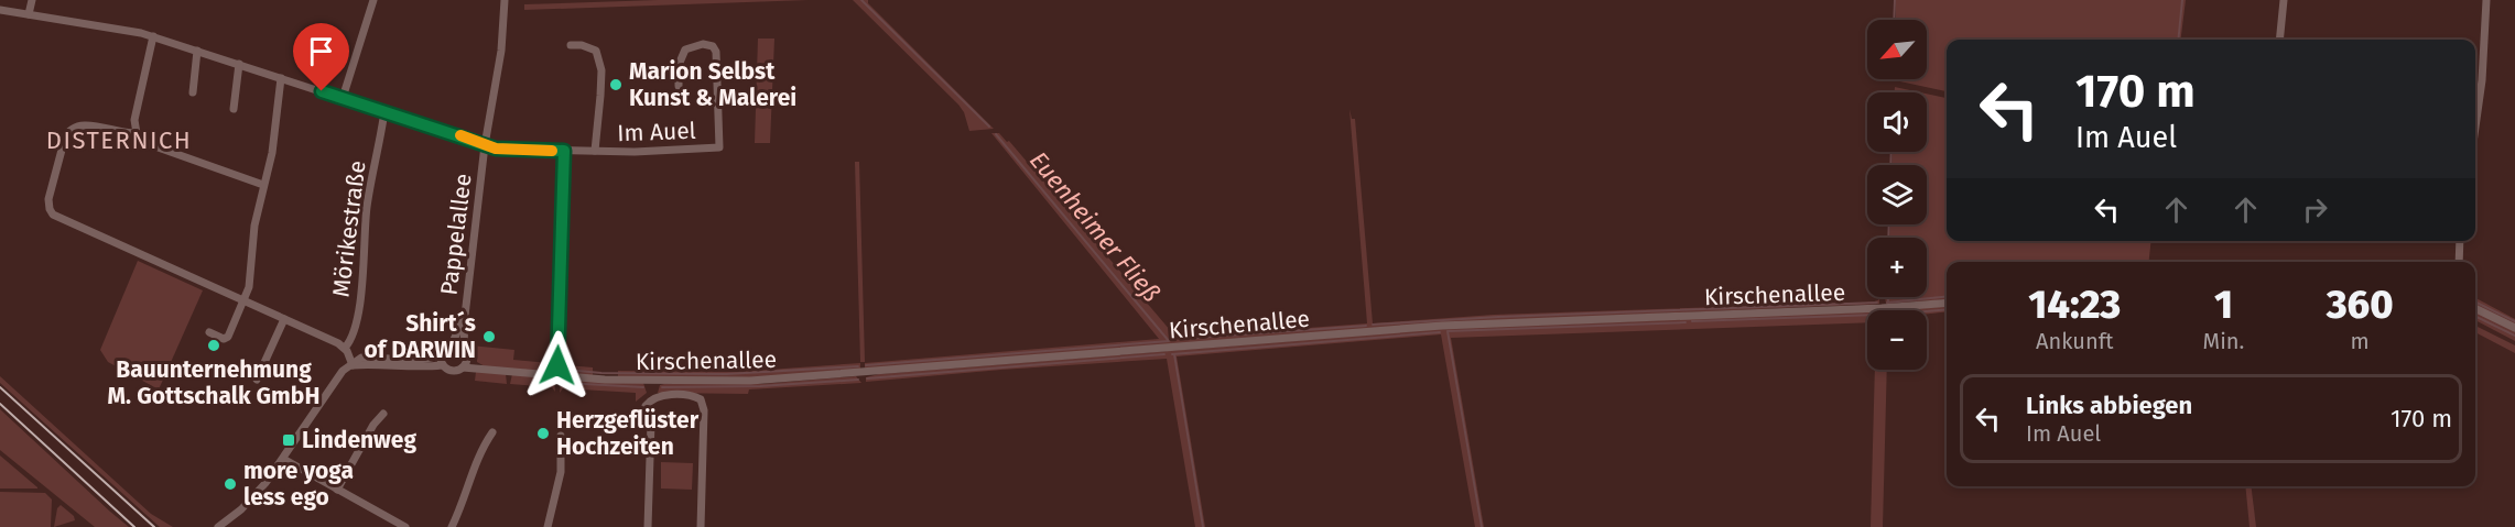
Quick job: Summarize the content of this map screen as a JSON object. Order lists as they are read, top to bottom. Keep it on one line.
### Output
{"streets":{"street":["Im Auel","Mörikestraße","Pappelallee","Kirschenallee"]},"crossings":[["Im Auel","Mörikestraße"],["Im Auel","Pappelallee"],["Pappelallee","Kirschenallee"]],"districts":["DISTERNICH"],"water":["Euenheimer Fließ"],"places":{"other":["Marion Selbst Kunst & Malerei","Shirt´s of DARWIN","Bauunternehmung M. Gottschalk GmbH","Herzgeflüster Hochzeiten","more yoga less ego"],"transit":["Lindenweg"]},"north":"bottom left","page":{"map_buttons":["+","−"],"turn":["170 m","Im Auel"],"eta":["14:23","Ankunft","1","Min.","360","m"],"list":[{"name":"Links abbiegen","note":"Im Auel","value":"170 m"}]}}
